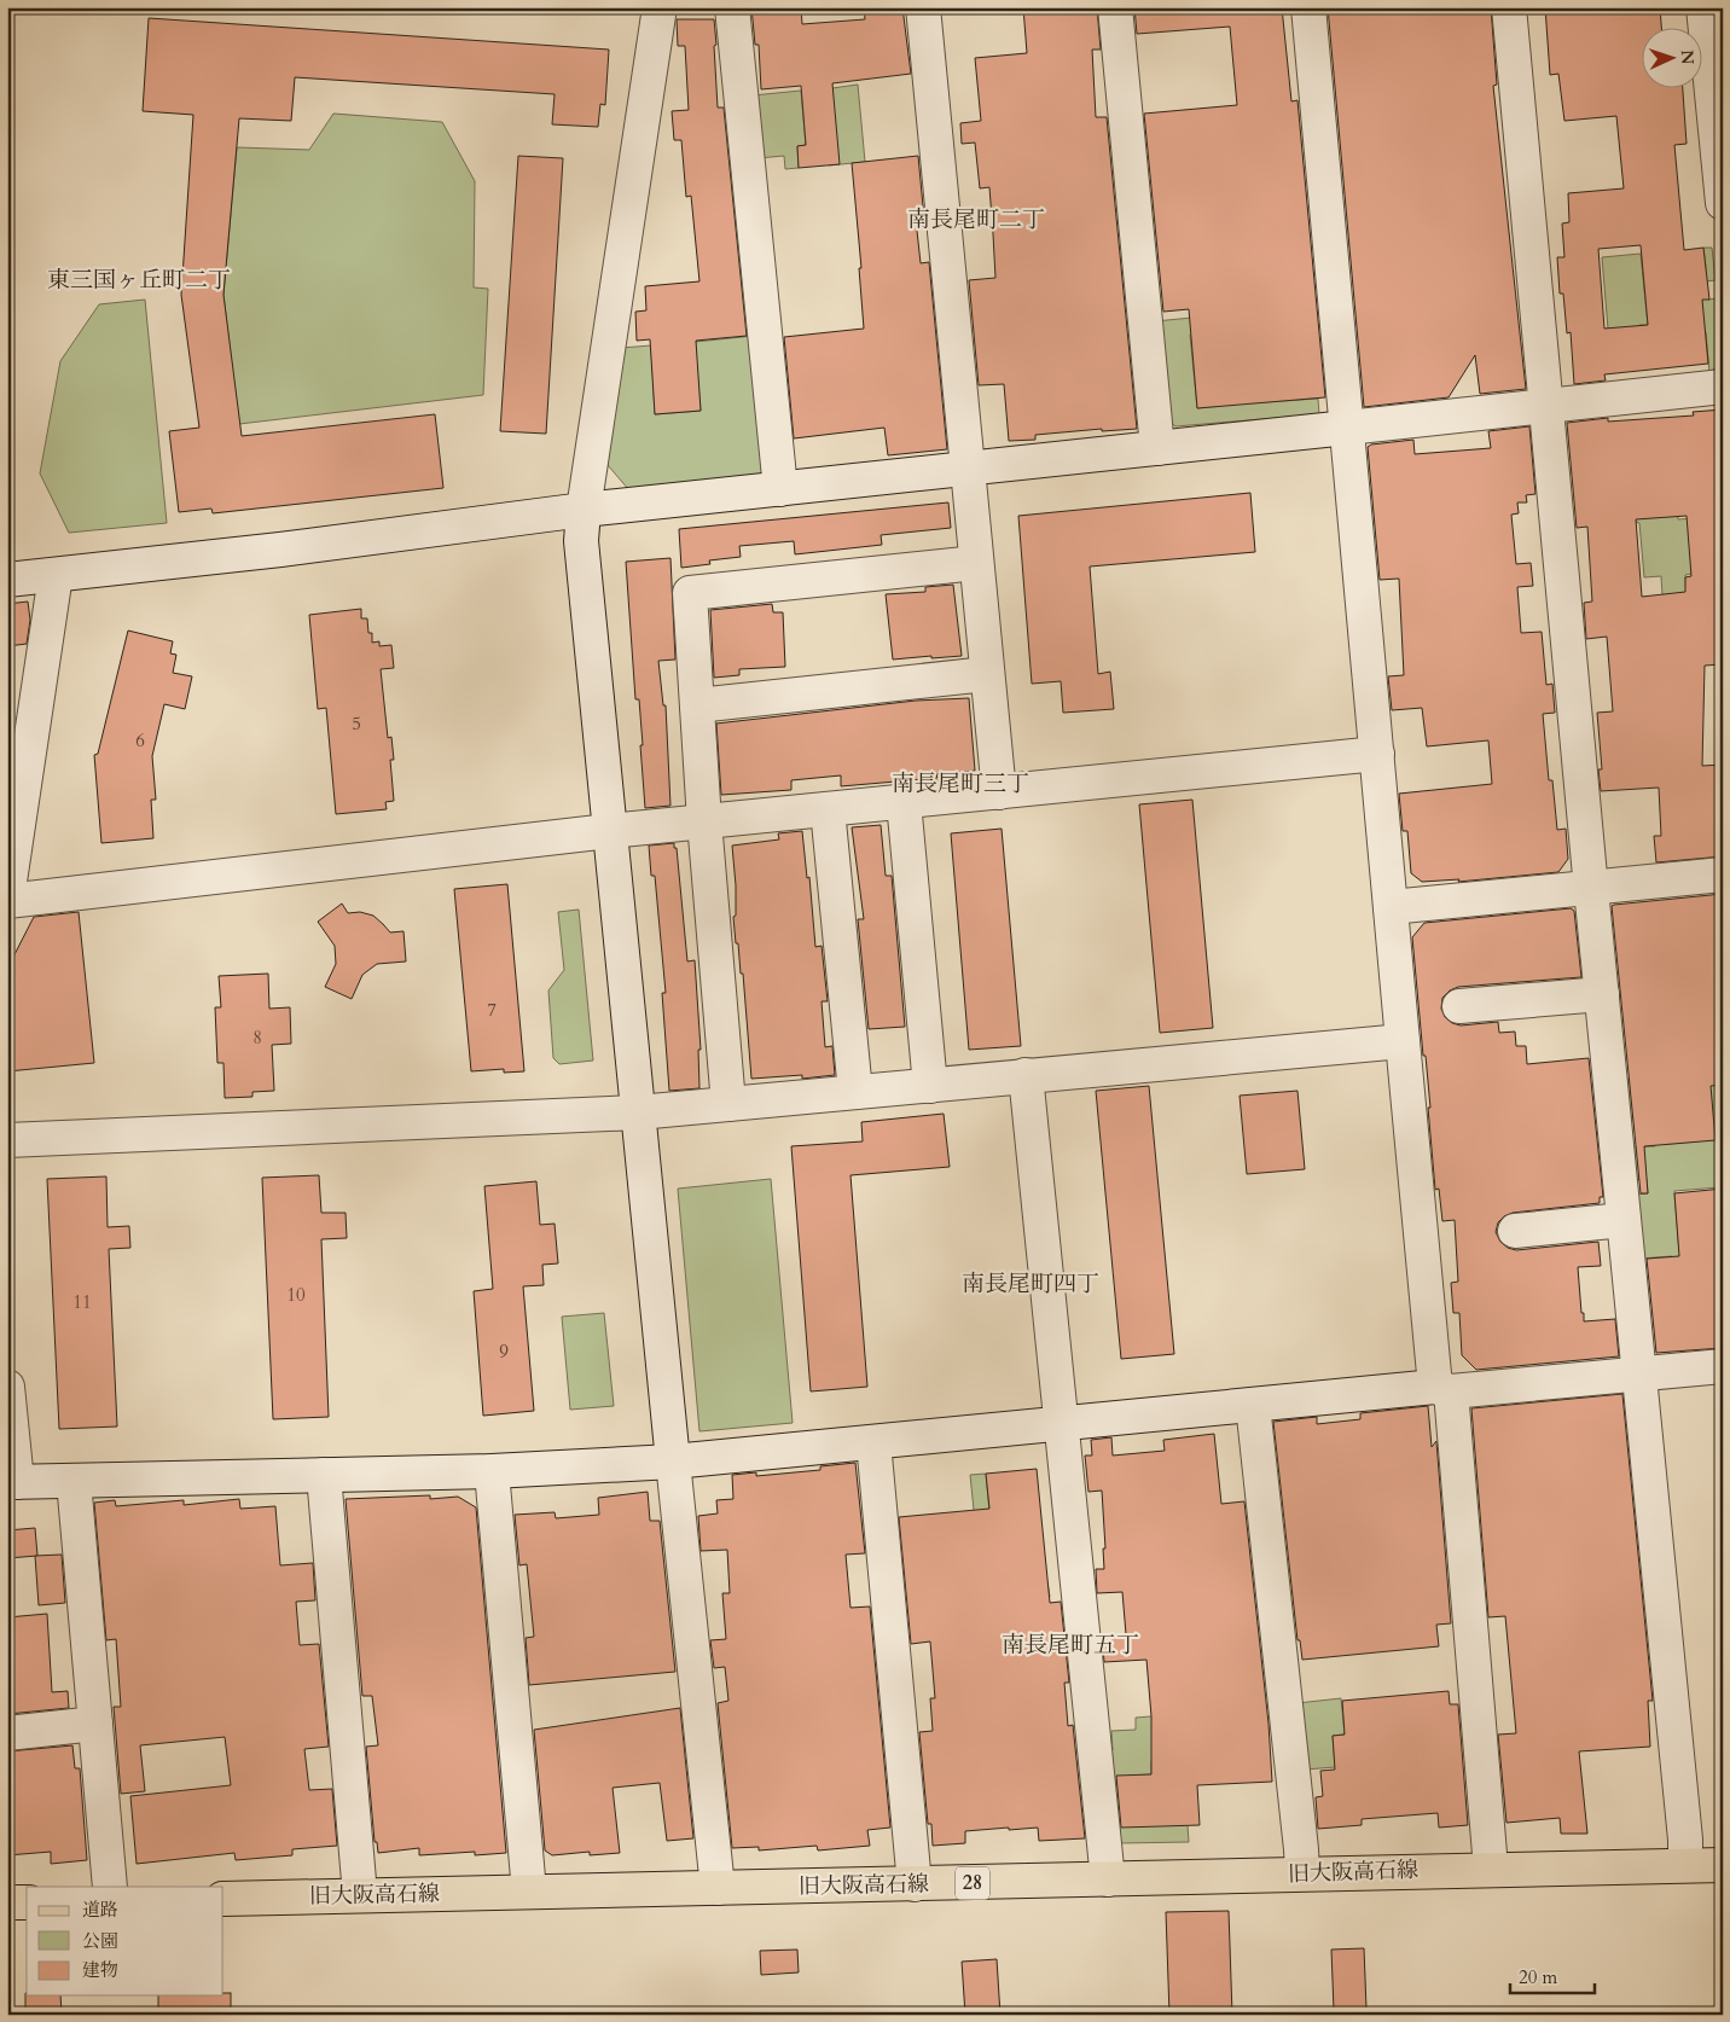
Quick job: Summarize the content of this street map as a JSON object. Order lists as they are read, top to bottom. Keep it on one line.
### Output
{"streets":{"main road":["旧大阪高石線","28"]},"districts":["南長尾町二丁","東三国ヶ丘町二丁","南長尾町三丁","南長尾町四丁","南長尾町五丁"],"house_numbers":["5","6","7","8","10","11","9"],"legend":["道路","公園","建物"],"scale_bar":"20 m","north":"right"}
